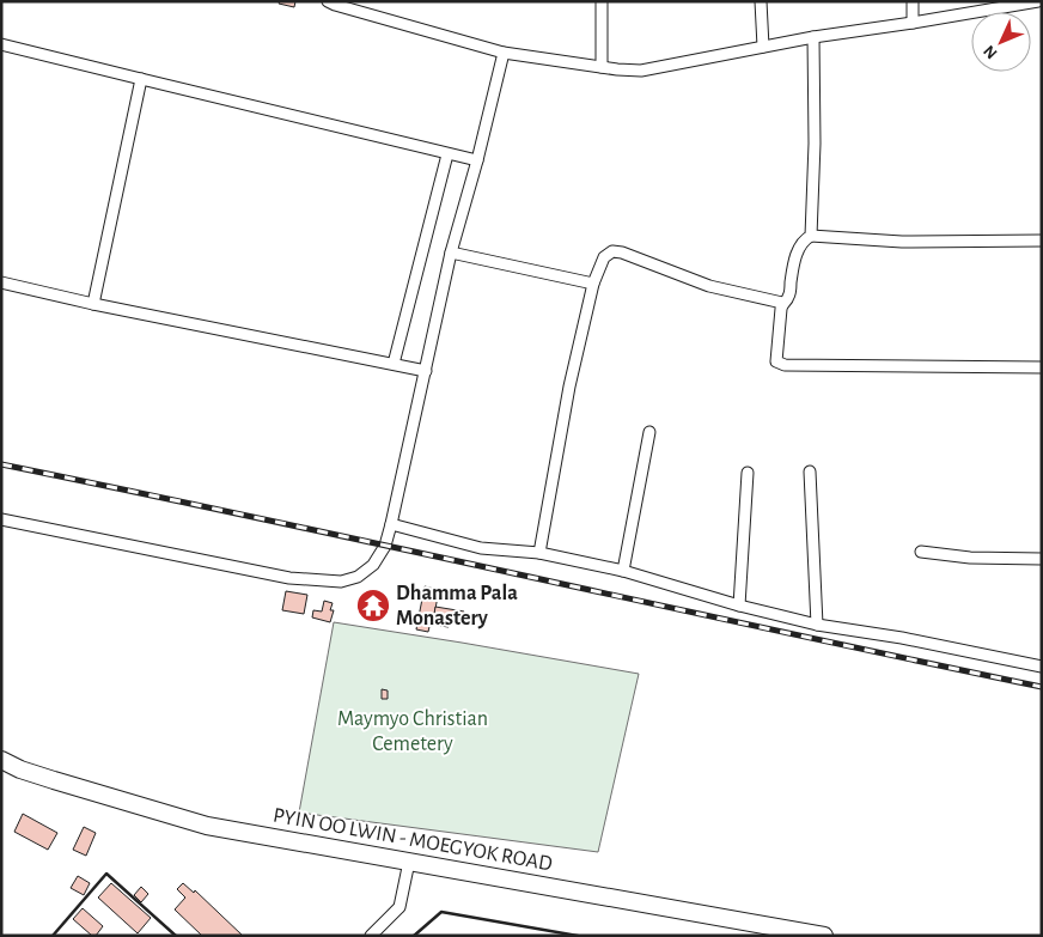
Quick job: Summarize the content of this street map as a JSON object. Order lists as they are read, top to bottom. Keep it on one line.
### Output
{"streets":{"main road":["PYIN OO LWIN - MOEGYOK ROAD"]},"parks":["Maymyo Christian Cemetery"],"places":{"temple":["Dhamma Pala Monastery"]},"north":"bottom left"}
